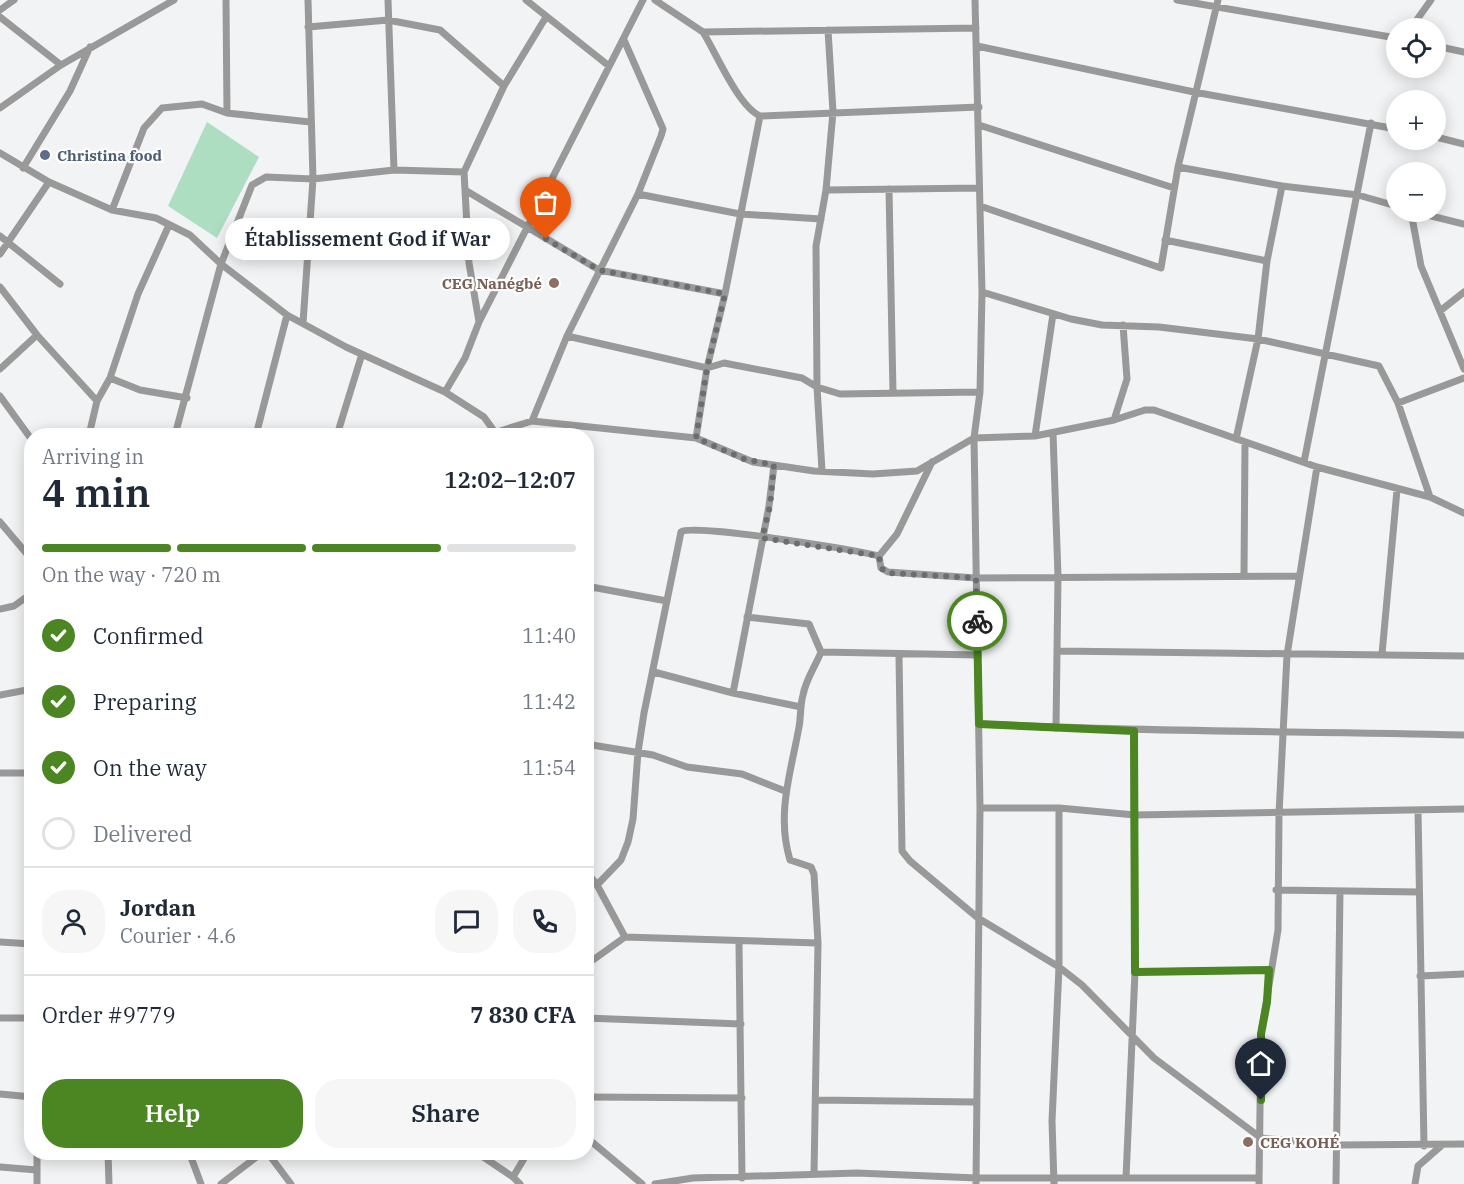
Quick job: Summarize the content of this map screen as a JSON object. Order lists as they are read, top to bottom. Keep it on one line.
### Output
{"places":["Christina food","Établissement God if War","CEG Nanégbé","CEG KOHÉ"],"page":{"map_buttons":["+","−"],"bubble":"Établissement God if War","heading":["4 min","Arriving in","12:02–12:07"],"panel":["Jordan","Courier · 4.6","Order #9779","7 830 CFA"],"bar":"On the way · 720 m","list":[["Confirmed","11:40"],["Preparing","11:42"],["On the way","11:54"],"Delivered"],"buttons":["Help","Share"]}}
